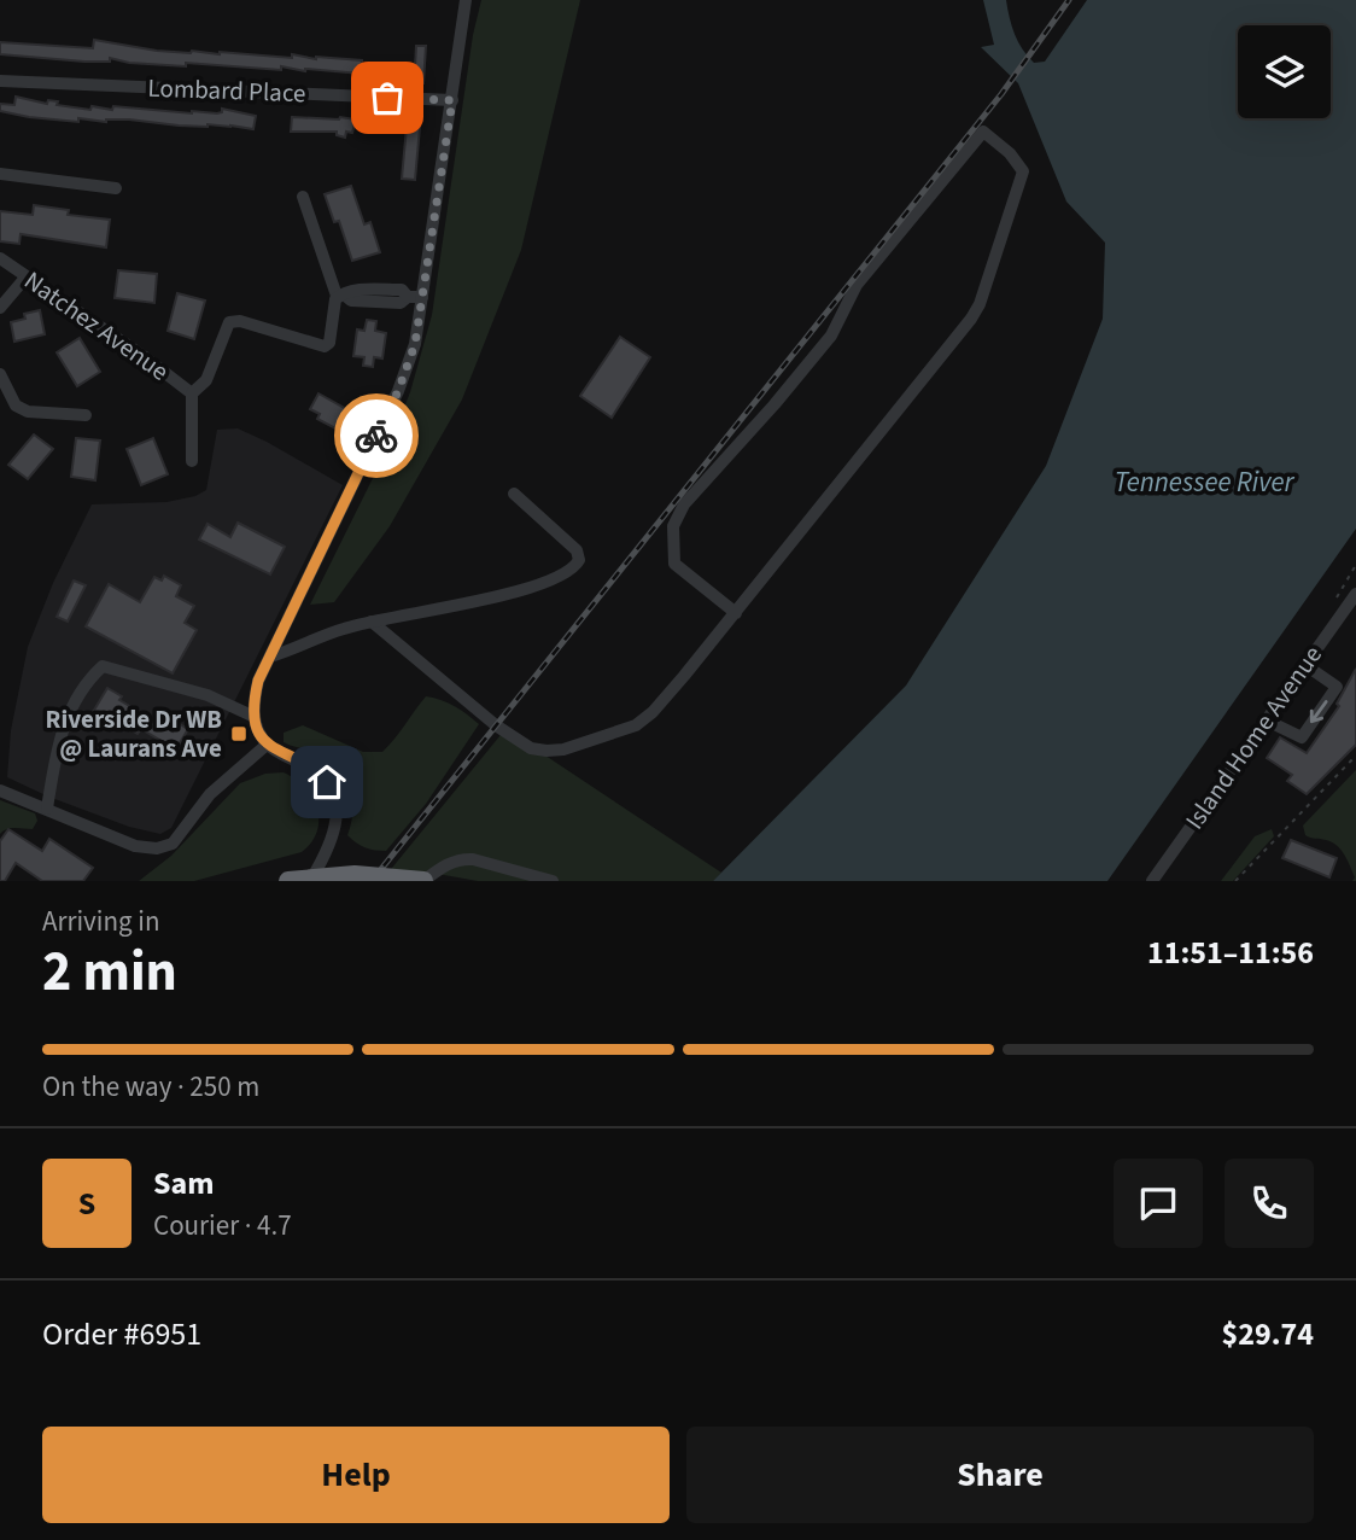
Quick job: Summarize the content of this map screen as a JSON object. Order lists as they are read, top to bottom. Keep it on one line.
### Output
{"streets":{"street":["Lombard Place","Natchez Avenue","Island Home Avenue"]},"water":["Tennessee River"],"places":{"transit":["Riverside Dr WB @ Laurans Ave"]},"page":{"heading":["2 min","Arriving in","11:51–11:56"],"panel":["Sam","Courier · 4.7","Order #6951","$29.74"],"bar":"On the way · 250 m","round":"S","buttons":["Help","Share"]}}
